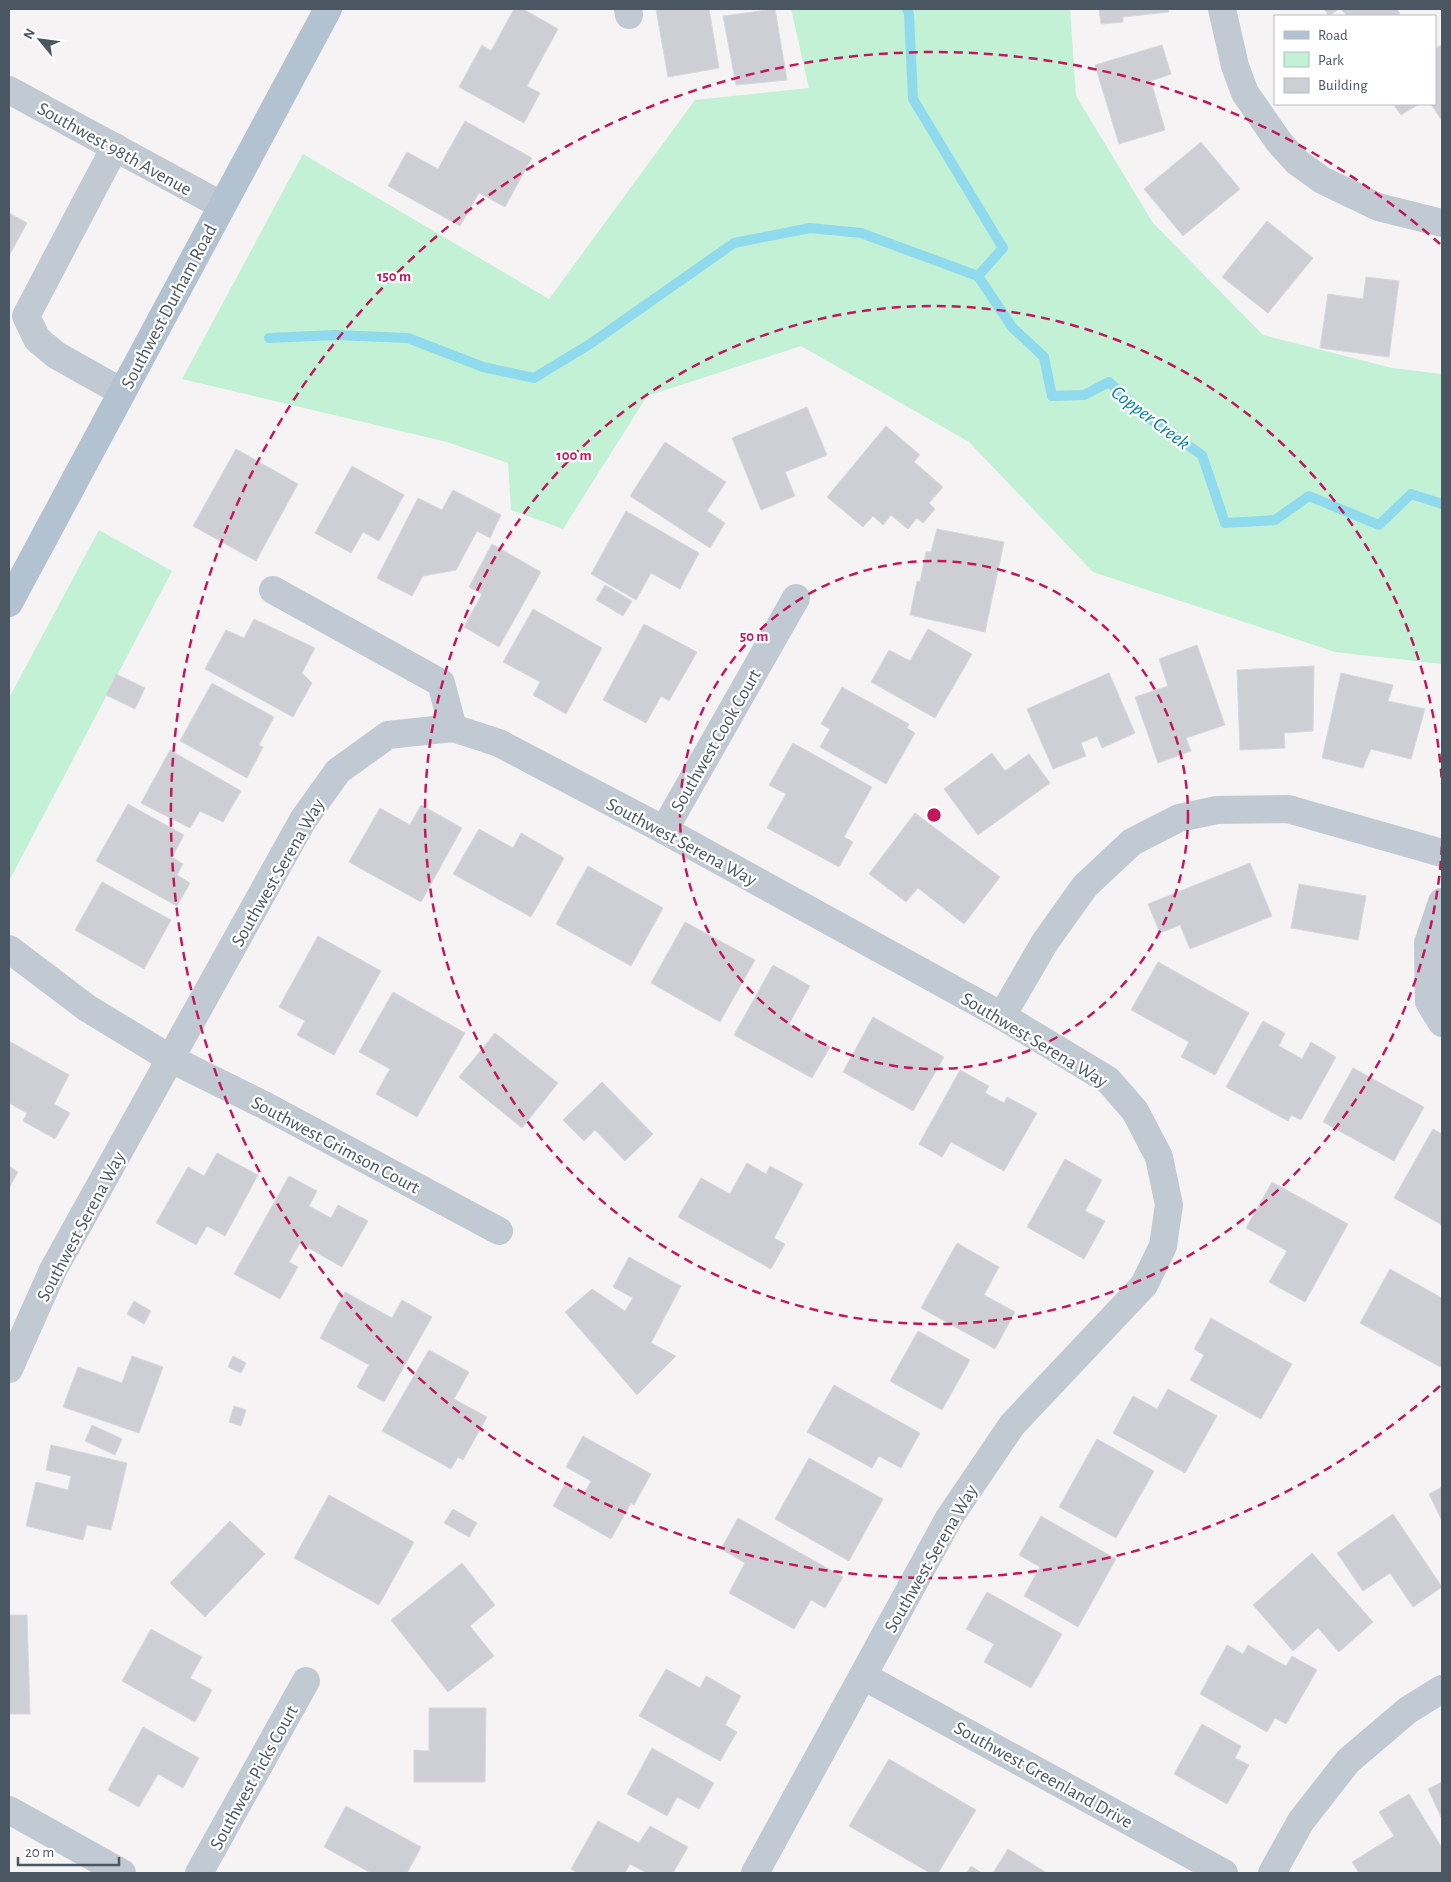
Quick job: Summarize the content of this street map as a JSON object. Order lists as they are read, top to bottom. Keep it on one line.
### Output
{"streets":{"main road":["Southwest Durham Road"],"street":["Southwest 98th Avenue","Southwest Cook Court","Southwest Serena Way","Southwest Grimson Court","Southwest Greenland Drive","Southwest Picks Court"]},"crossings":[["Southwest 98th Avenue","Southwest Durham Road"],["Southwest Cook Court","Southwest Serena Way"],["Southwest Serena Way","Southwest Grimson Court"],["Southwest Serena Way","Southwest Greenland Drive"]],"water":["Copper Creek"],"legend":["Road","Park","Building"],"scale_bar":"20 m","north":"top left","rings":["150 m","100 m","50 m"]}
